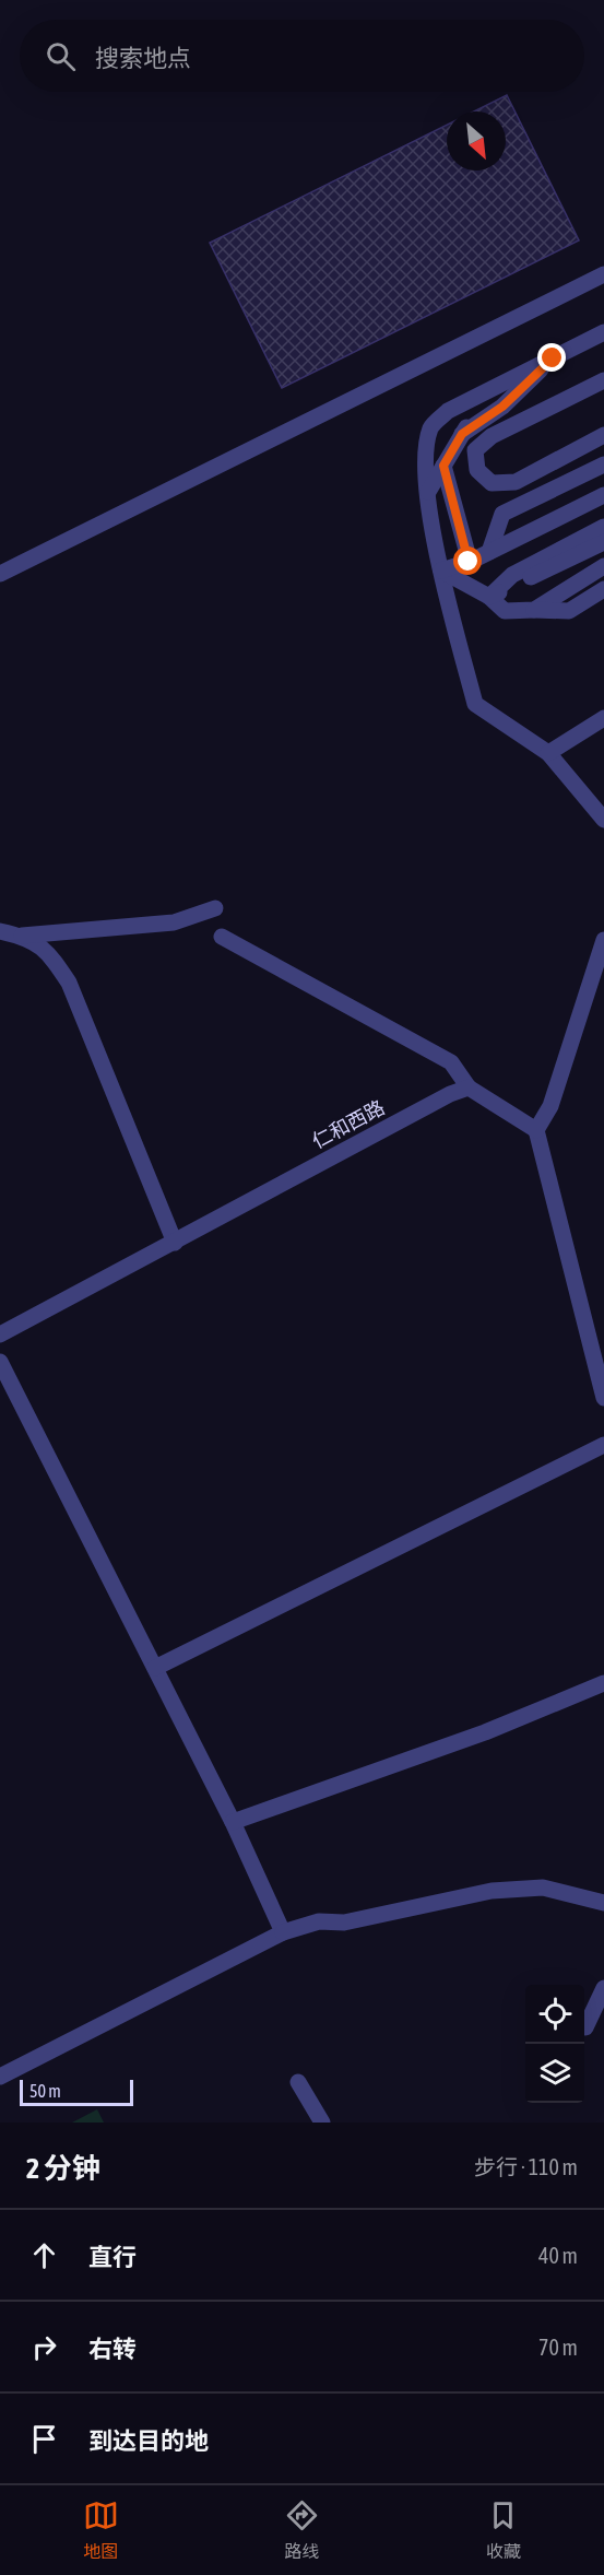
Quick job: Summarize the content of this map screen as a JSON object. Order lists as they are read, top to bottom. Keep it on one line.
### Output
{"streets":{"street":["仁和西路"]},"scale_bar":"50 m","north":"bottom right","page":{"search":"搜索地点","scale":"50 m","heading":["2 分钟","步行 · 110 m"],"list":[["直行","40 m"],["右转","70 m"],"到达目的地"],"nav":["地图","路线","收藏"]}}
